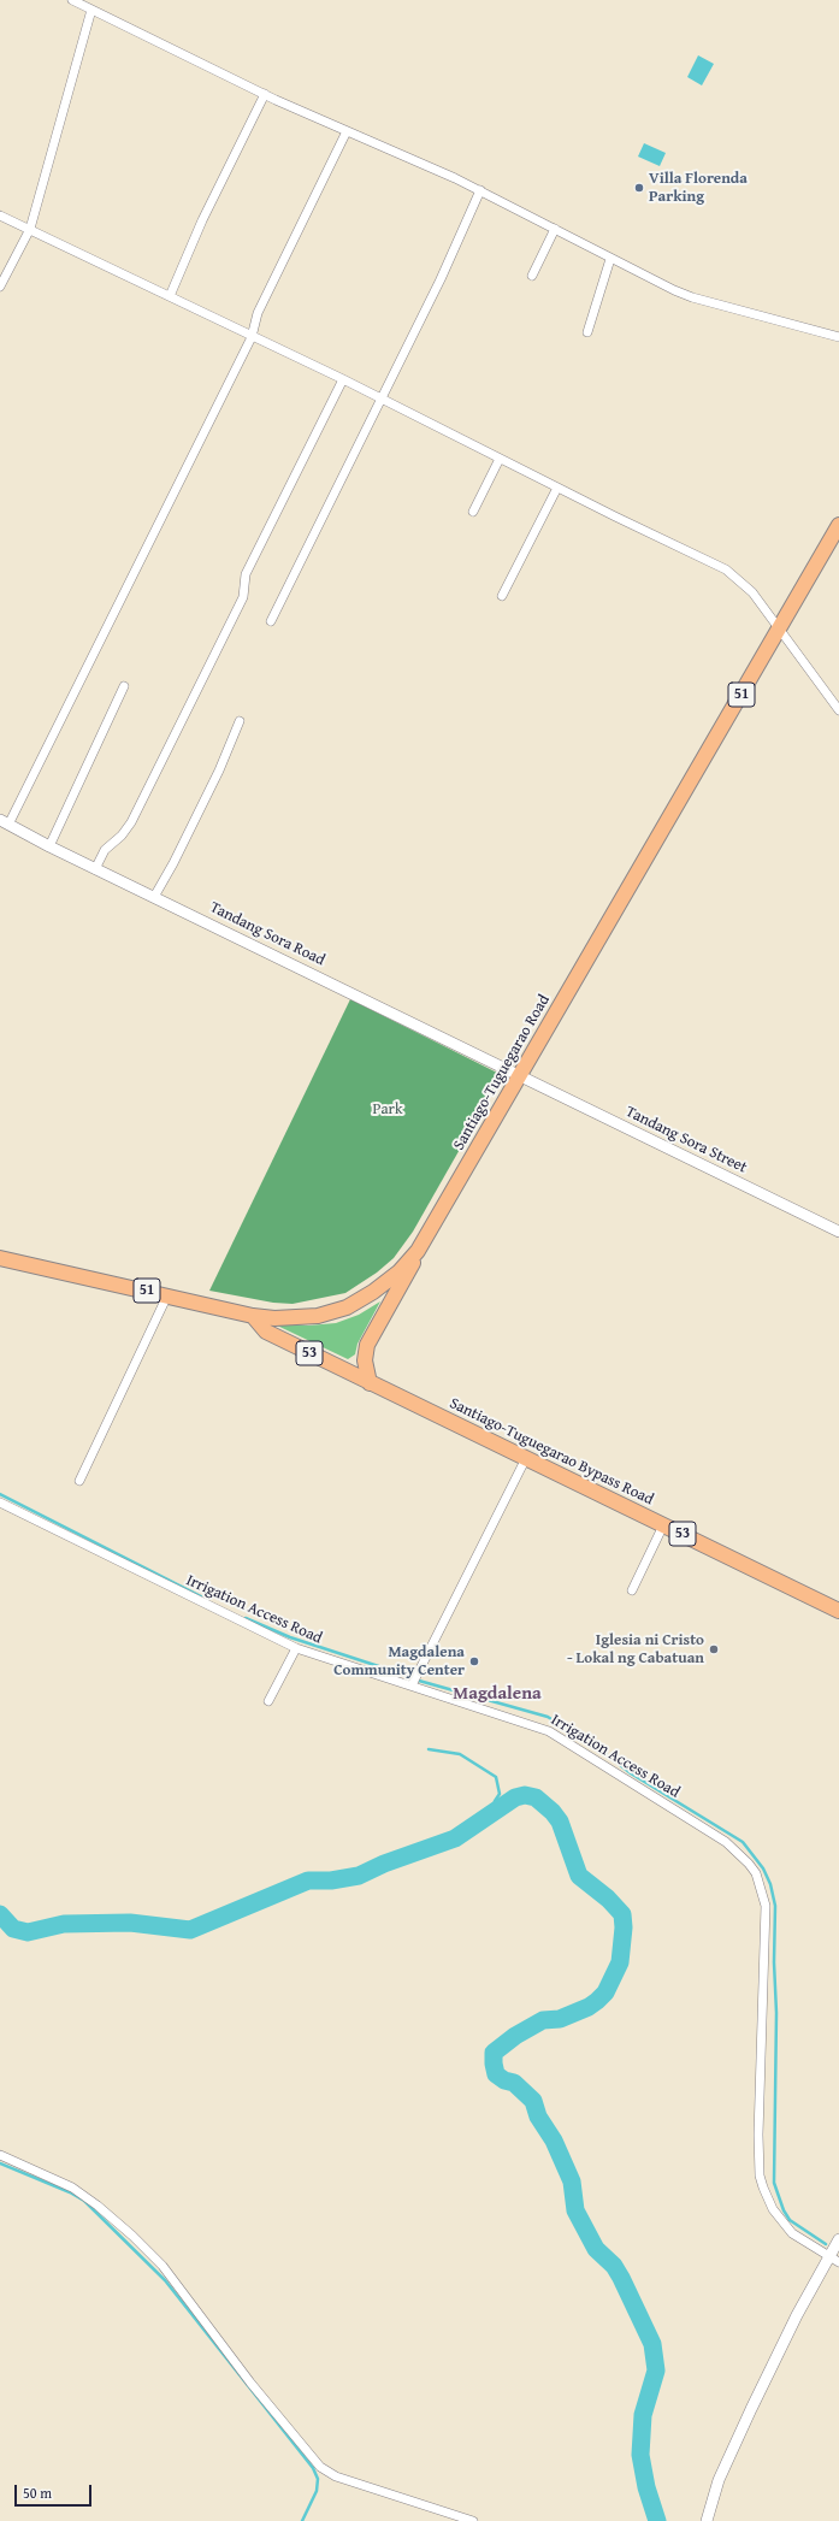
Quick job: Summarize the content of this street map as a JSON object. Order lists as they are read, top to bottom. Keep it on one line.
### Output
{"streets":{"highway":["51","Santiago-Tuguegarao Road","53","Santiago-Tuguegarao Bypass Road"],"street":["Tandang Sora Road","Tandang Sora Street","Irrigation Access Road"]},"crossings":[["Tandang Sora Road","Santiago-Tuguegarao Road"],["Tandang Sora Road","Tandang Sora Street"],["Santiago-Tuguegarao Road","Tandang Sora Street"],["Santiago-Tuguegarao Road","Santiago-Tuguegarao Bypass Road"]],"districts":["Magdalena"],"parks":["Park"],"places":["Villa Florenda Parking","Iglesia ni Cristo - Lokal ng Cabatuan","Magdalena Community Center"],"scale_bar":"50 m"}
